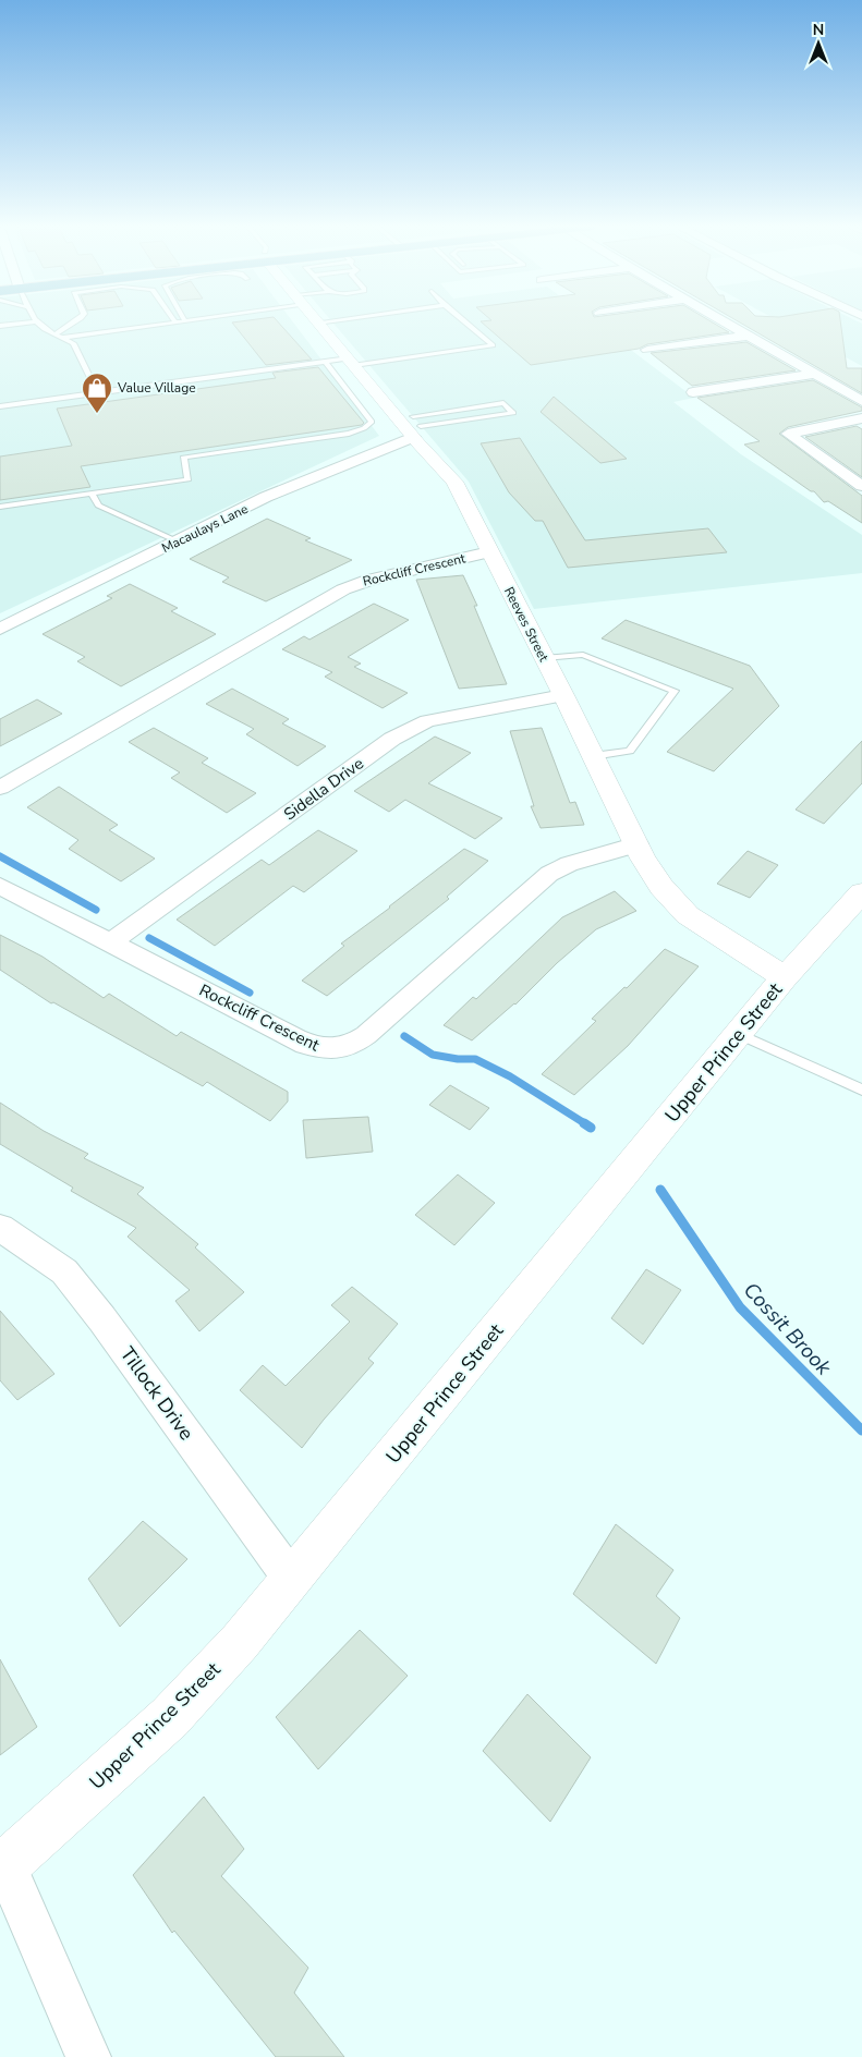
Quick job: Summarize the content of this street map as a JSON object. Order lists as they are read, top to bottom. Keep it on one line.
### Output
{"streets":{"street":["Macaulays Lane","Rockcliff Crescent","Reeves Street","Sidella Drive","Upper Prince Street","Tillock Drive"]},"crossings":[["Macaulays Lane","Reeves Street"],["Rockcliff Crescent","Reeves Street"],["Rockcliff Crescent","Sidella Drive"],["Reeves Street","Sidella Drive"],["Reeves Street","Upper Prince Street"],["Upper Prince Street","Tillock Drive"]],"water":["Cossit Brook"],"places":{"shop":["Value Village"]},"north":"top"}
